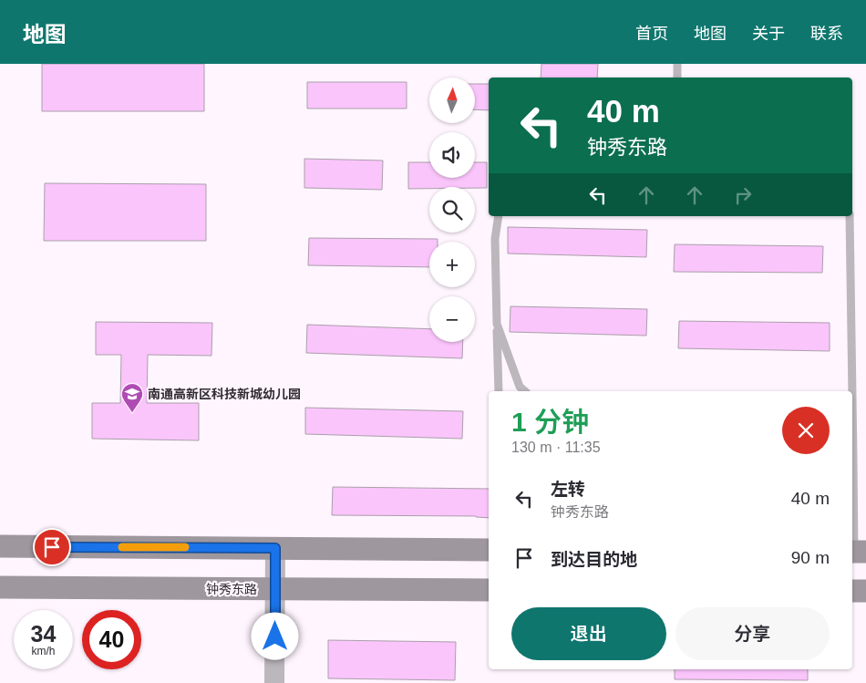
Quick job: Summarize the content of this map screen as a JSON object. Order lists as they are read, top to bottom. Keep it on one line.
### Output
{"streets":{"main road":["钟秀东路"]},"places":{"school or university":["南通高新区科技新城幼儿园"]},"north":"top","page":{"header":"地图","nav":["首页","地图","关于","联系"],"map_buttons":["+","−"],"turn":["40 m","钟秀东路"],"heading":["1 分钟","130 m · 11:35"],"list":[{"name":"左转","note":"钟秀东路","value":"40 m"},{"name":"到达目的地","value":"90 m"}],"buttons":["退出","分享"],"speed":"34 km/h","limit":"40"}}
